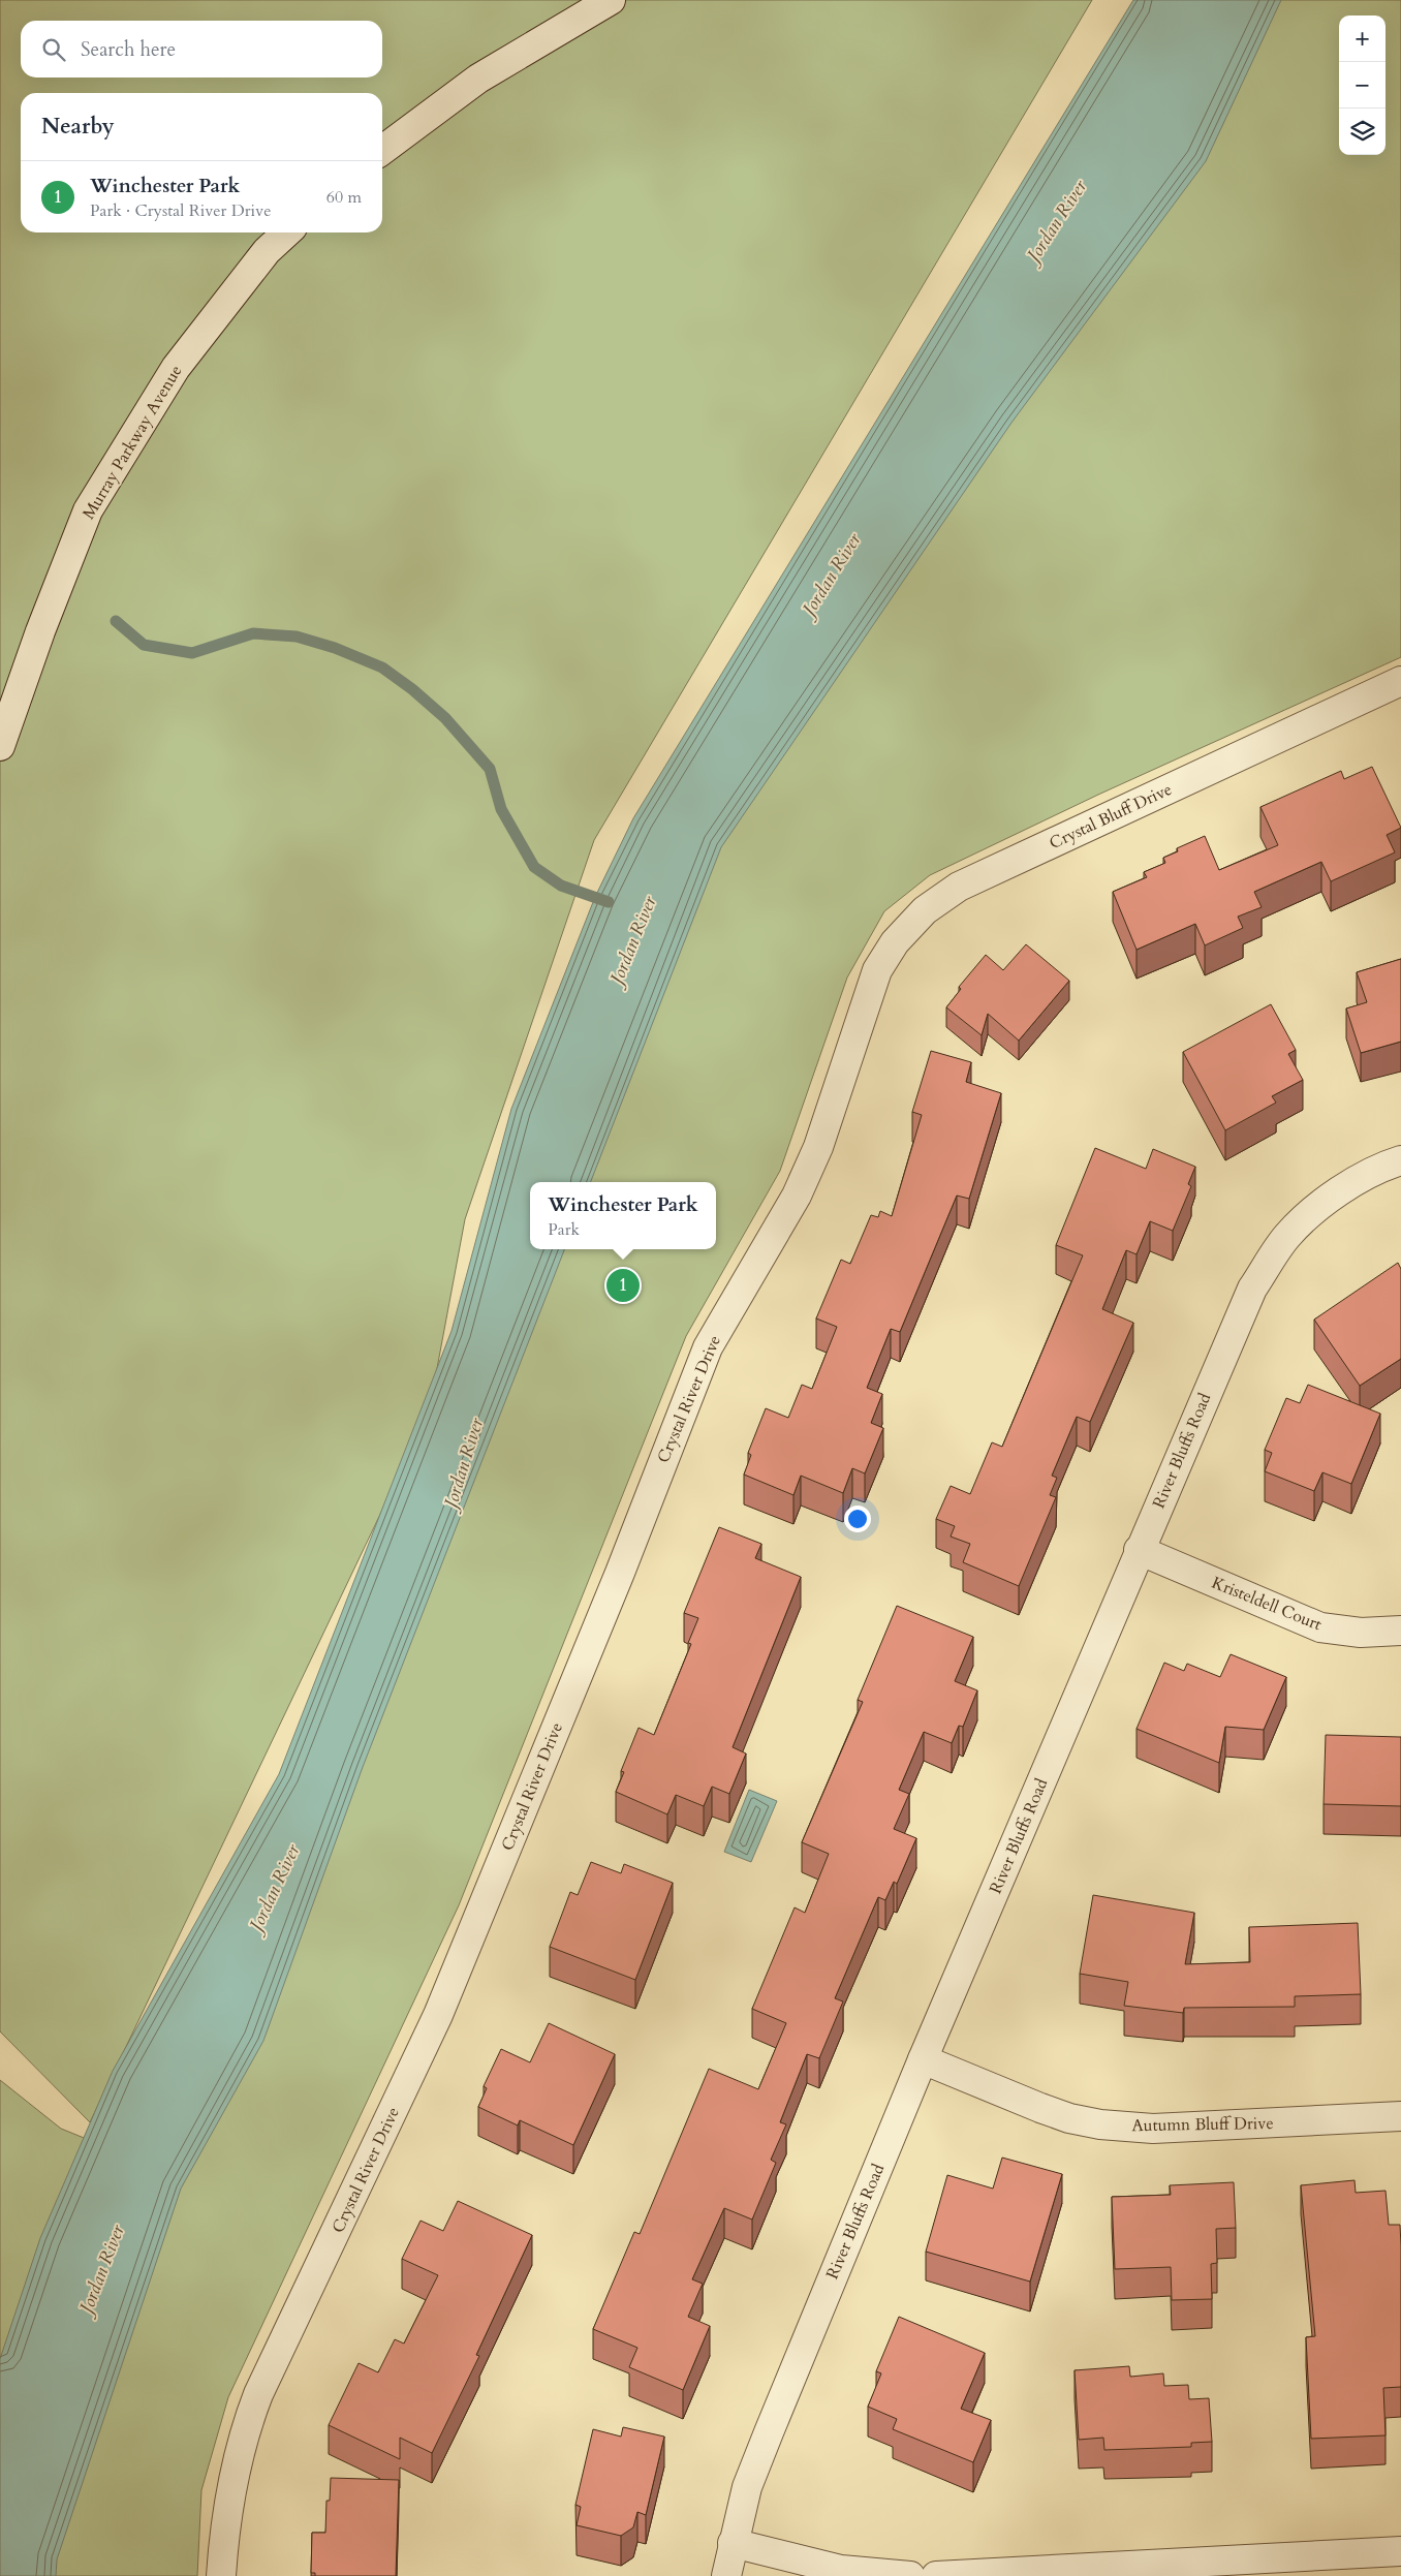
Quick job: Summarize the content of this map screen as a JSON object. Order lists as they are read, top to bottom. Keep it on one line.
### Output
{"streets":{"street":["Murray Parkway Avenue","Crystal Bluff Drive","Crystal River Drive","River Bluffs Road","Kristeldell Court","Autumn Bluff Drive"]},"crossings":[["Crystal Bluff Drive","Crystal River Drive"],["River Bluffs Road","Kristeldell Court"],["River Bluffs Road","Autumn Bluff Drive"]],"water":["Jordan River"],"page":{"map_buttons":["+","−"],"search":"Search here","heading":"Nearby","list":[{"mark":"1","name":"Winchester Park","note":"Park · Crystal River Drive","value":"60 m"}],"popup":["Winchester Park","Park"],"pins":"1"}}
